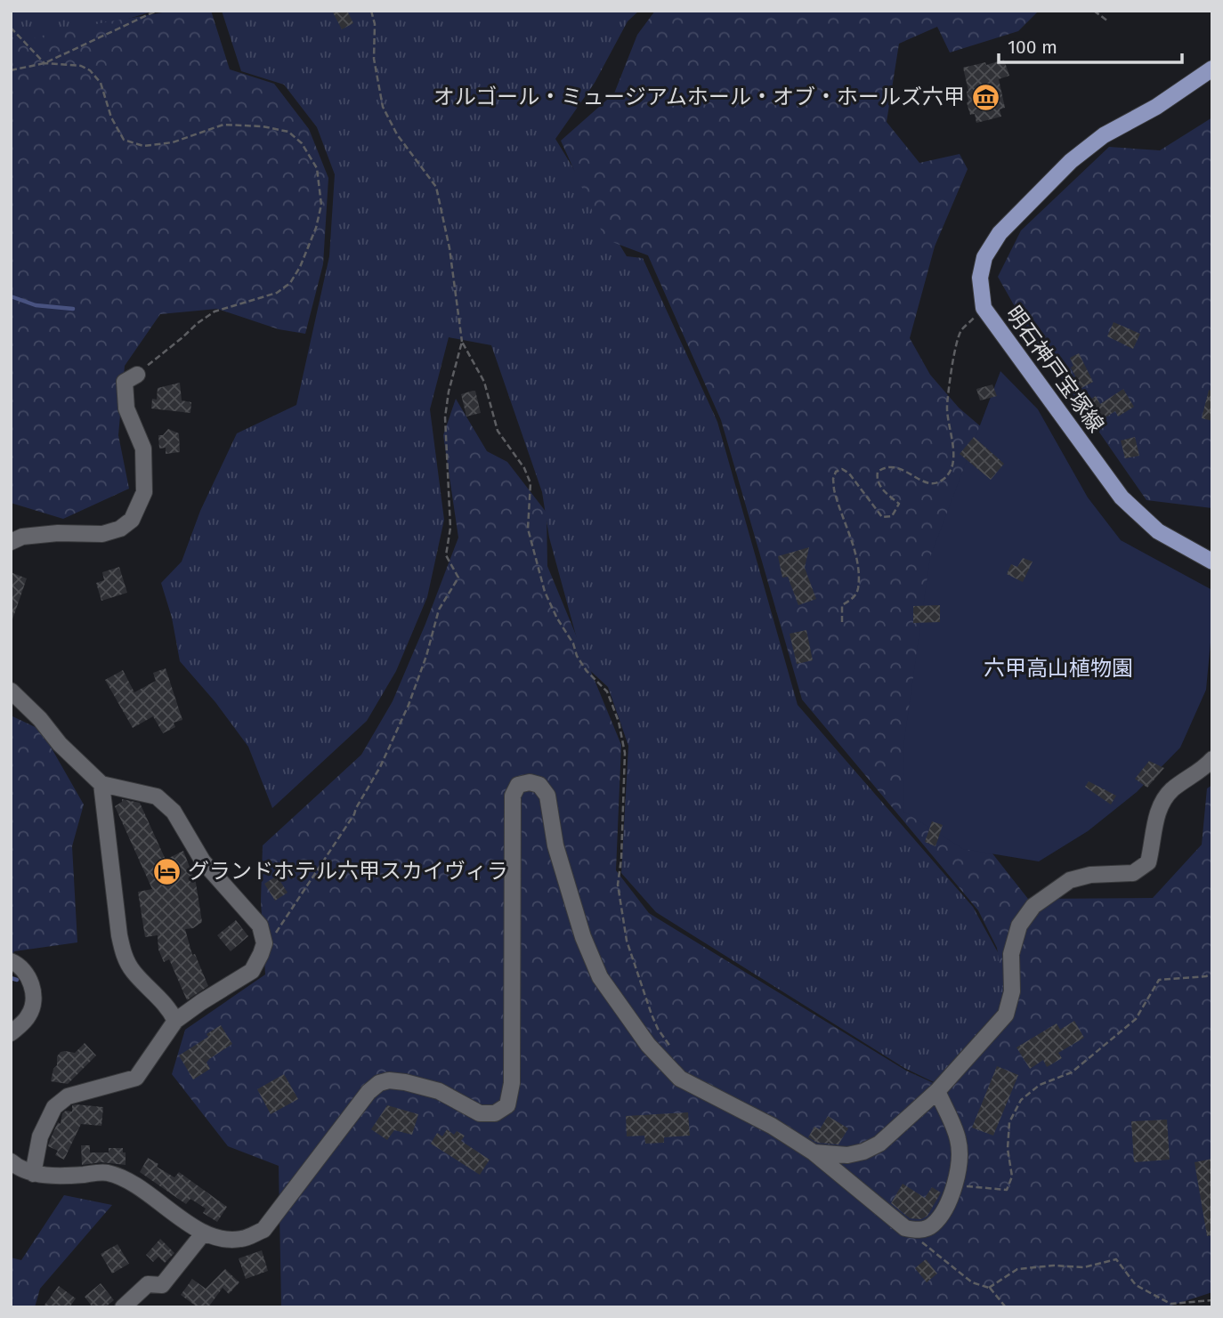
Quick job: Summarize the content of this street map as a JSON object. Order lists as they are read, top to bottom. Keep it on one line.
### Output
{"streets":{"main road":["明石神戸宝塚線"]},"parks":["六甲高山植物園"],"places":{"museum":["オルゴール・ミュージアムホール・オブ・ホールズ六甲"],"hotel":["グランドホテル六甲スカイヴィラ"]},"scale_bar":"100 m"}
